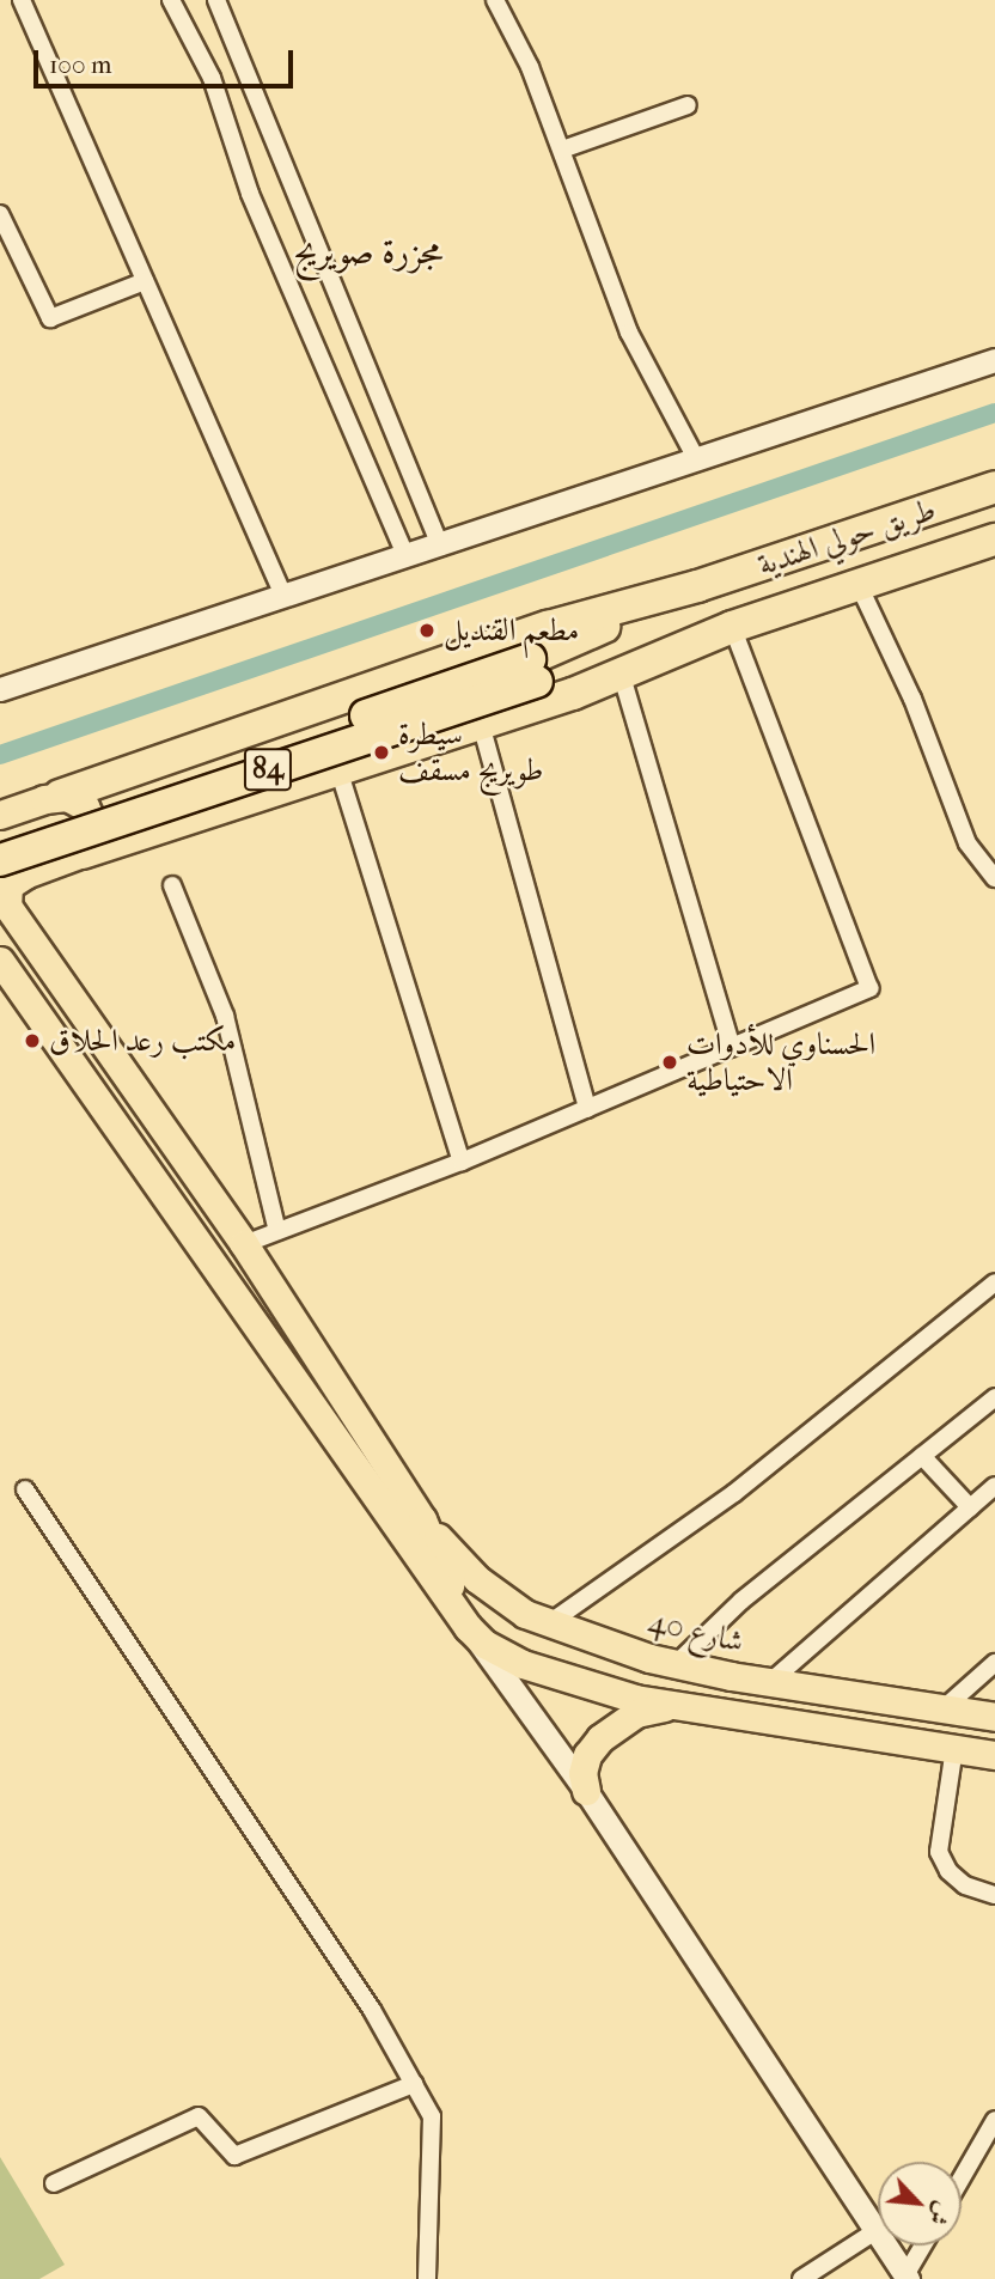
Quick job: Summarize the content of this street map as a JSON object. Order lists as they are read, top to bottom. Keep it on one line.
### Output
{"streets":{"highway":["طريق حولي الهندية","84"],"main road":["شارع 40"]},"crossings":[["طريق حولي الهندية","84"]],"districts":["مجزرة صويريج"],"places":["مطعم القنديل","سيطرة طويريج مسقف","مكتب رعد الحلاق","الحسناوي للأدوات الاحتياطية"],"scale_bar":"100 m","north":"bottom right"}
